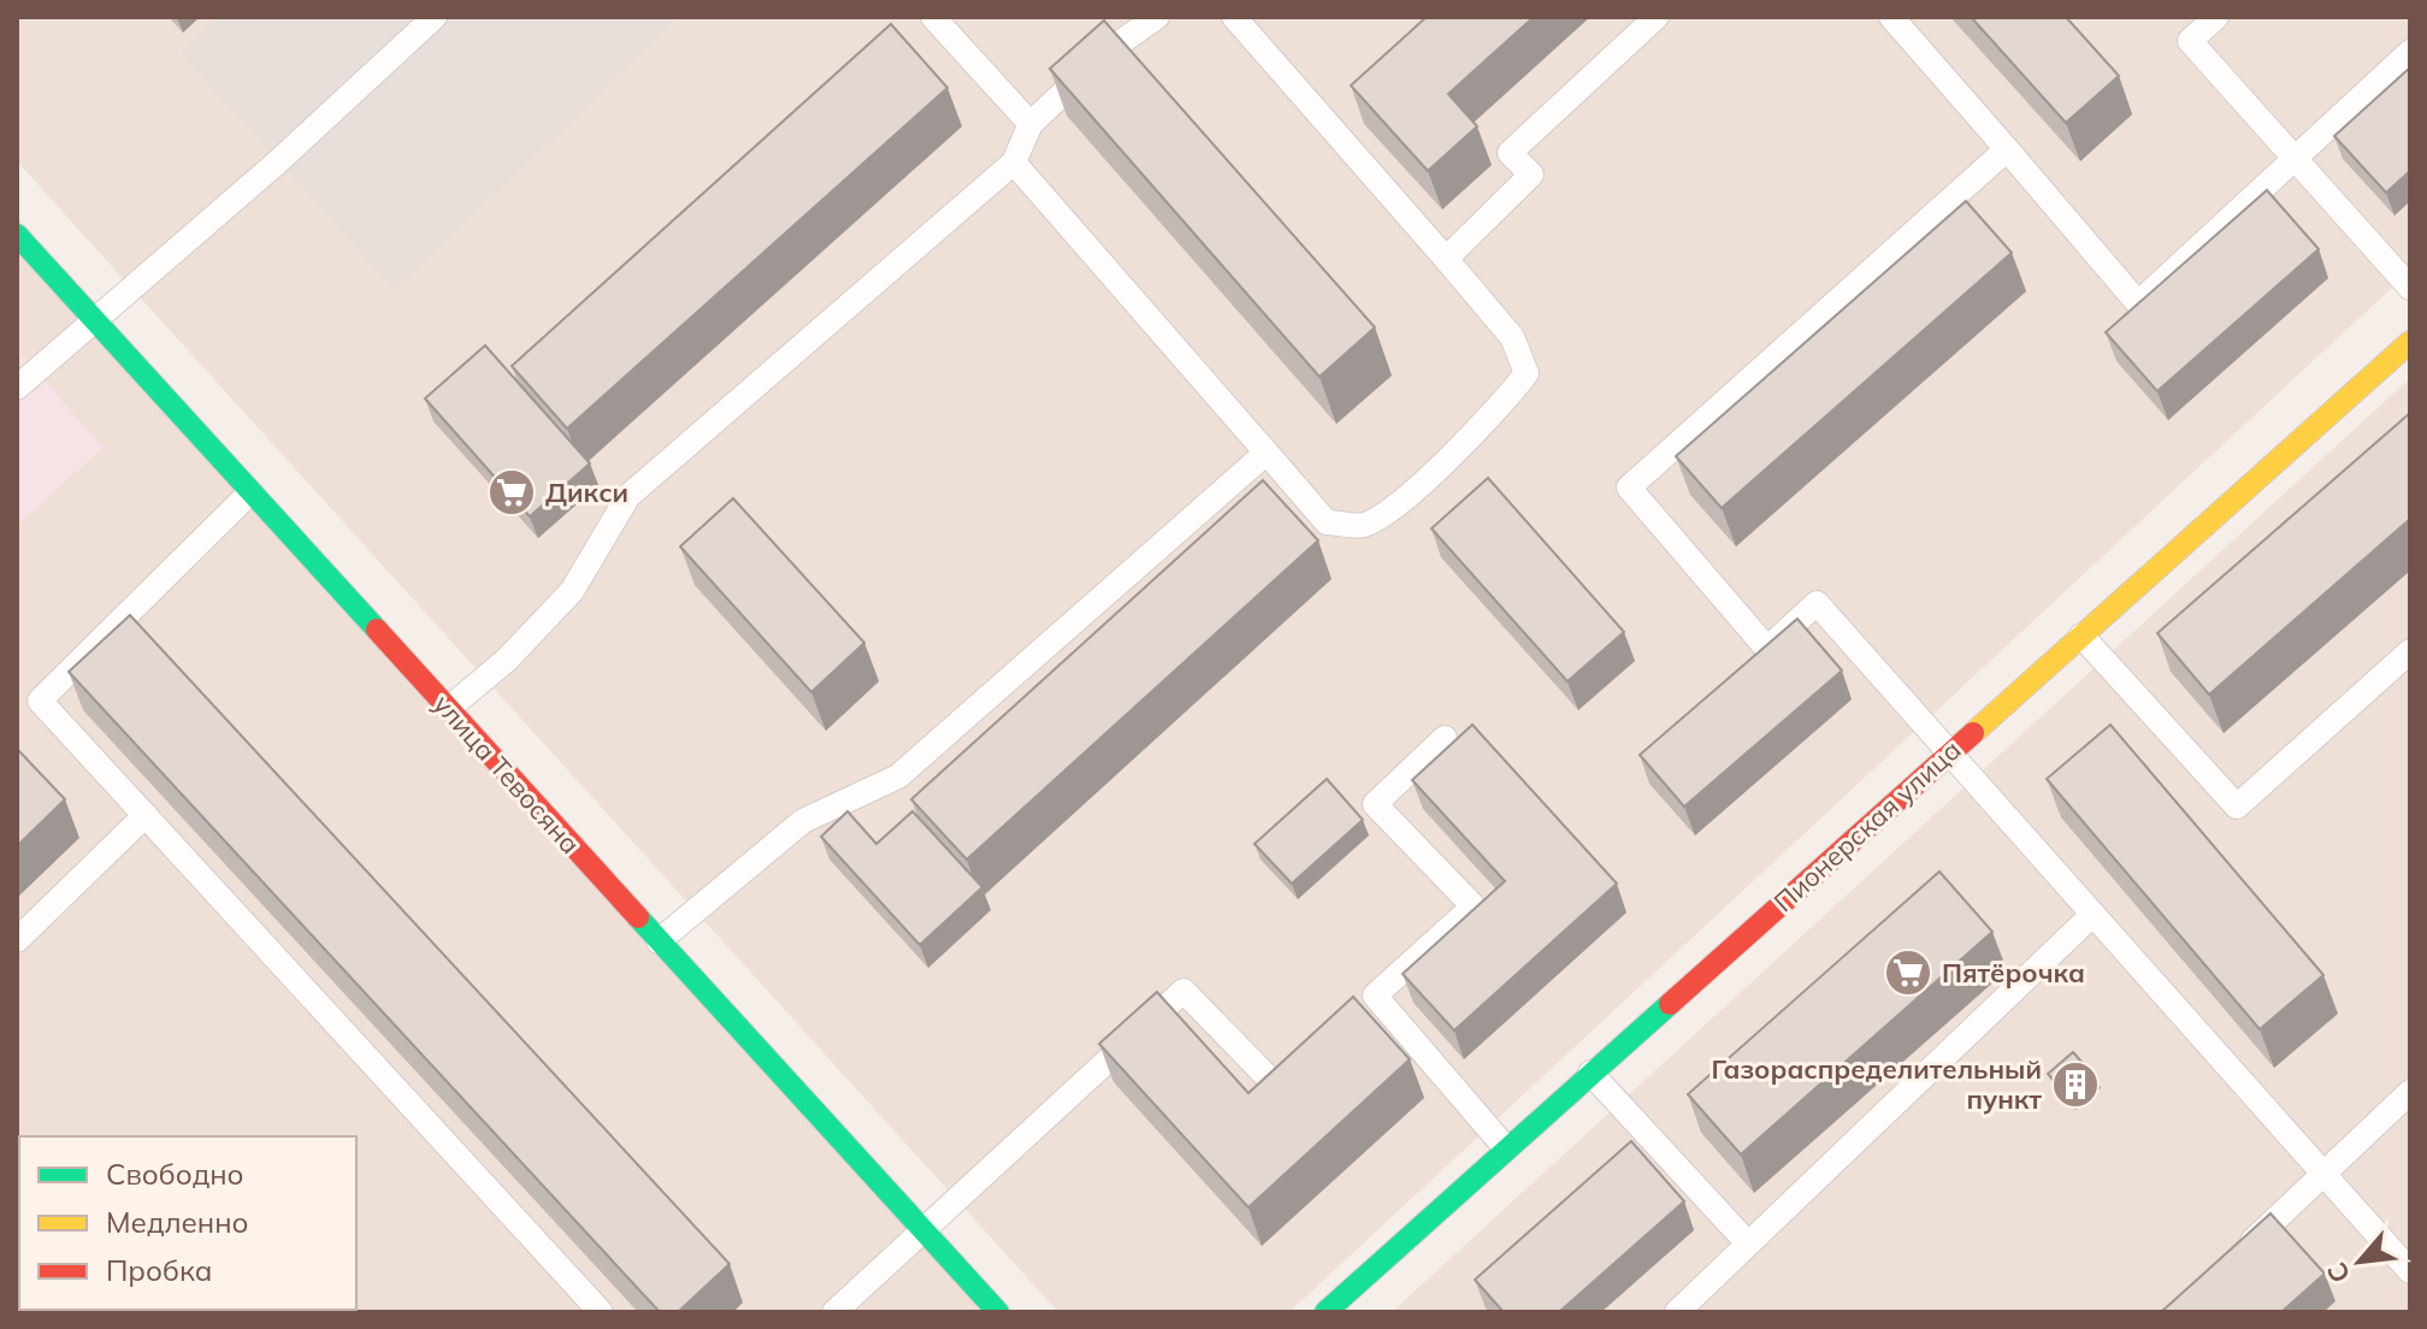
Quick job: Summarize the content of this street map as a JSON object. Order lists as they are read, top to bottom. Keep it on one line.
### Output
{"streets":{"main road":["улица Тевосяна","Пионерская улица"]},"places":{"supermarket":["Дикси","Пятёрочка"],"building":["Газораспределительный пункт"]},"legend":["Свободно","Медленно","Пробка"],"north":"bottom left"}
